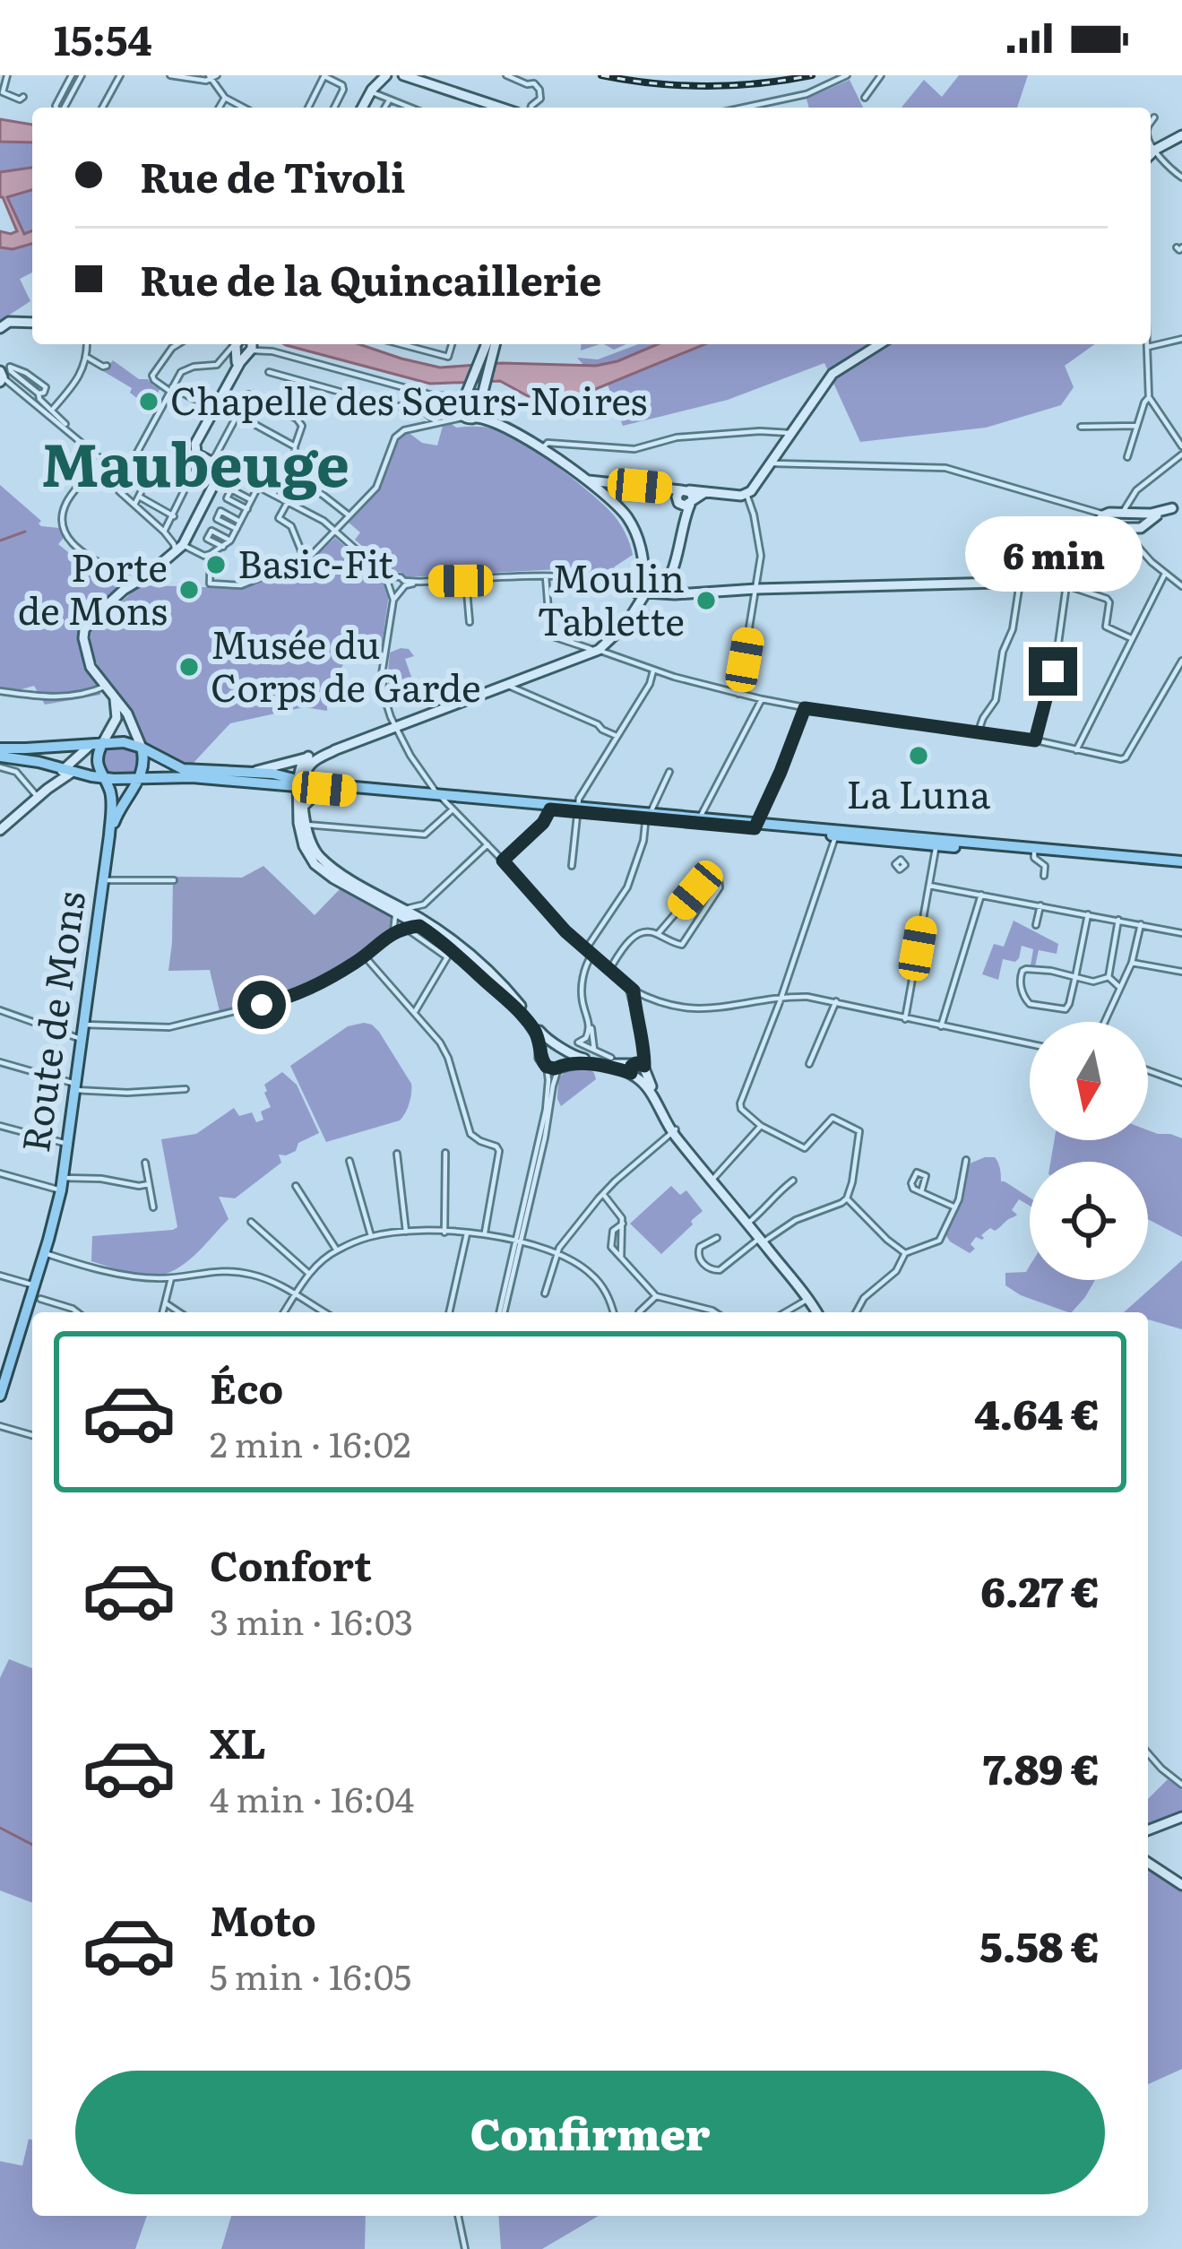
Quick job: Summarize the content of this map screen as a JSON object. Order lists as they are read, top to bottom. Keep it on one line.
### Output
{"streets":{"main road":["Route de Mons"]},"districts":["Maubeuge"],"places":["Chapelle des Sœurs-Noires","Basic-Fit","Porte de Mons","Moulin Tablette","Musée du Corps de Garde","La Luna"],"north":"bottom","page":{"status":"15:54","banner":["Rue de Tivoli","Rue de la Quincaillerie"],"bubble":"6 min","list":[{"name":"Éco","note":"2 min · 16:02","value":"4.64 €"},{"name":"Confort","note":"3 min · 16:03","value":"6.27 €"},{"name":"XL","note":"4 min · 16:04","value":"7.89 €"},{"name":"Moto","note":"5 min · 16:05","value":"5.58 €"}],"buttons":"Confirmer"}}
